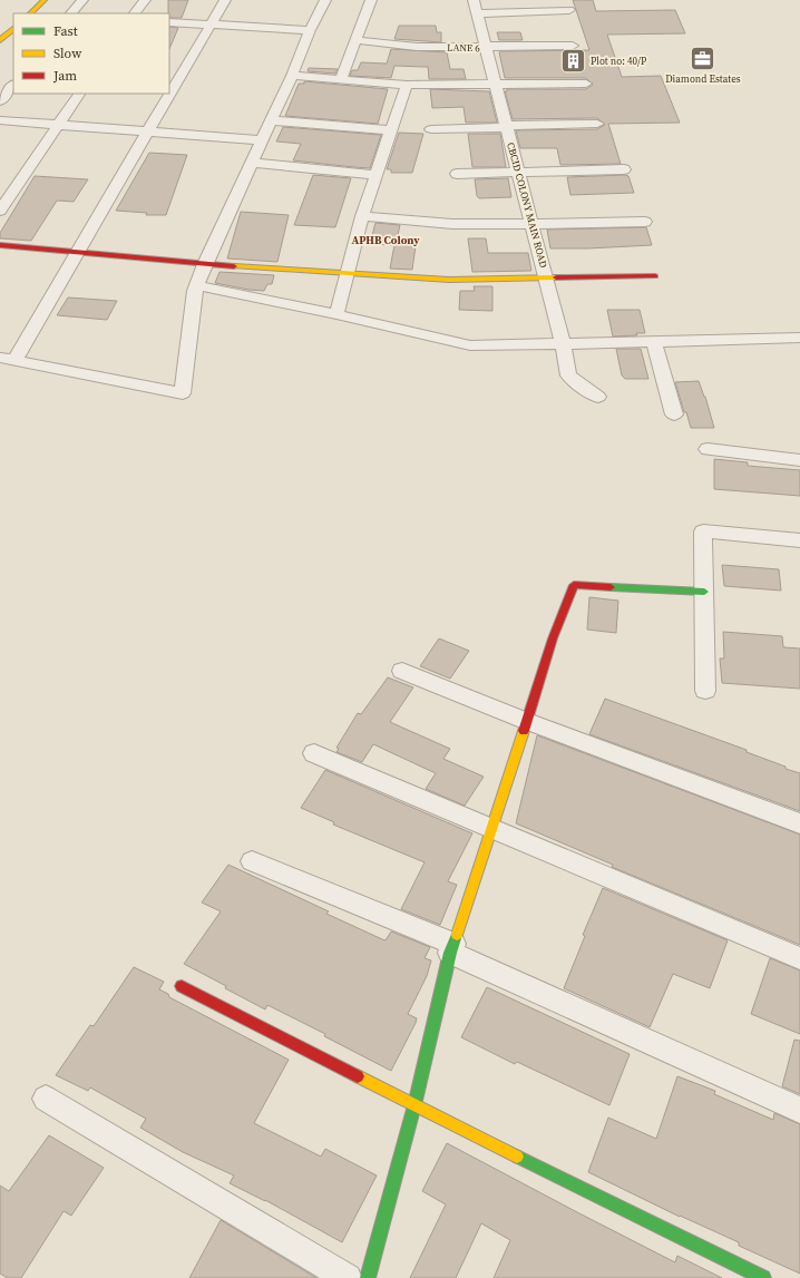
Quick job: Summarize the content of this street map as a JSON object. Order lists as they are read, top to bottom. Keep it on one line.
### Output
{"streets":{"street":["LANE 6","CBCID COLONY MAIN ROAD"]},"crossings":[["LANE 6","CBCID COLONY MAIN ROAD"]],"districts":["APHB Colony"],"places":{"office":["Diamond Estates"],"building":["Plot no: 40/P"]},"legend":["Fast","Slow","Jam"]}
